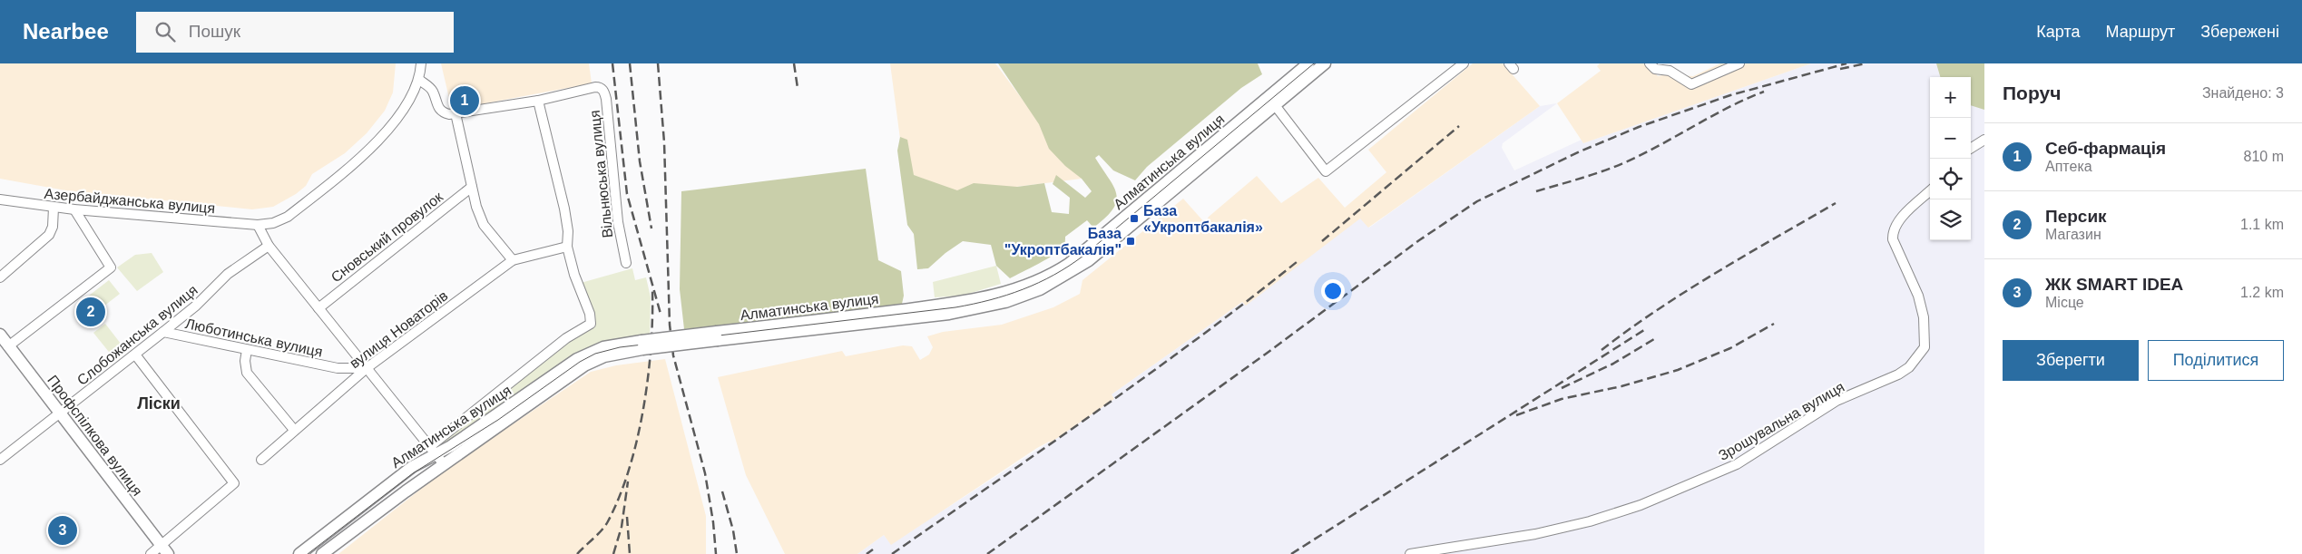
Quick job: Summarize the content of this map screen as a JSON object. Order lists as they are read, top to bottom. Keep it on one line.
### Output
{"streets":{"street":["Алматинська вулиця","Вільнюська вулиця","Азербайджанська вулиця","Сновський провулок","вулиця Новаторів","Слобожанська вулиця","Люботинська вулиця","Зрошувальна вулиця","Профспілкова вулиця"]},"crossings":[["Алматинська вулиця","вулиця Новаторів"],["вулиця Новаторів","Люботинська вулиця"],["Слобожанська вулиця","Люботинська вулиця"],["Слобожанська вулиця","Профспілкова вулиця"]],"districts":["Ліски"],"places":{"transit":["База «Укроптбакалія»","База \"Укроптбакалія\""]},"page":{"header":"Nearbee","search":"Пошук","nav":["Карта","Маршрут","Збережені"],"heading":["Поруч","Знайдено: 3"],"map_buttons":["+","−"],"pins":["1","2","3"],"list":[{"mark":"1","name":"Себ-фармація","note":"Аптека","value":"810 m"},{"mark":"2","name":"Персик","note":"Магазин","value":"1.1 km"},{"mark":"3","name":"ЖК SMART IDEA","note":"Місце","value":"1.2 km"}],"buttons":["Зберегти","Поділитися"]}}
